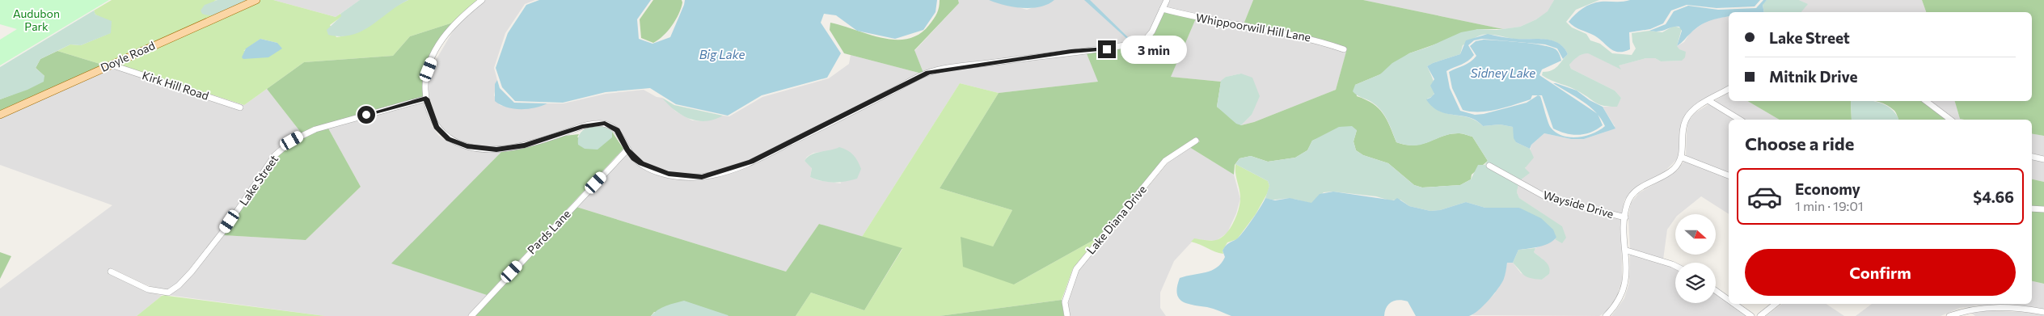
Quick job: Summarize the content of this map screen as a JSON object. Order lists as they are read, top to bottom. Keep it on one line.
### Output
{"streets":{"main road":["Doyle Road"],"street":["Whippoorwill Hill Lane","Kirk Hill Road","Lake Street","Wayside Drive","Lake Diana Drive","Pards Lane"]},"crossings":[["Doyle Road","Kirk Hill Road"]],"water":["Big Lake","Sidney Lake"],"parks":["Audubon Park"],"north":"right","page":{"banner":["Lake Street","Mitnik Drive"],"bubble":"3 min","heading":"Choose a ride","list":[{"name":"Economy","note":"1 min · 19:01","value":"$4.66"}],"buttons":"Confirm"}}
